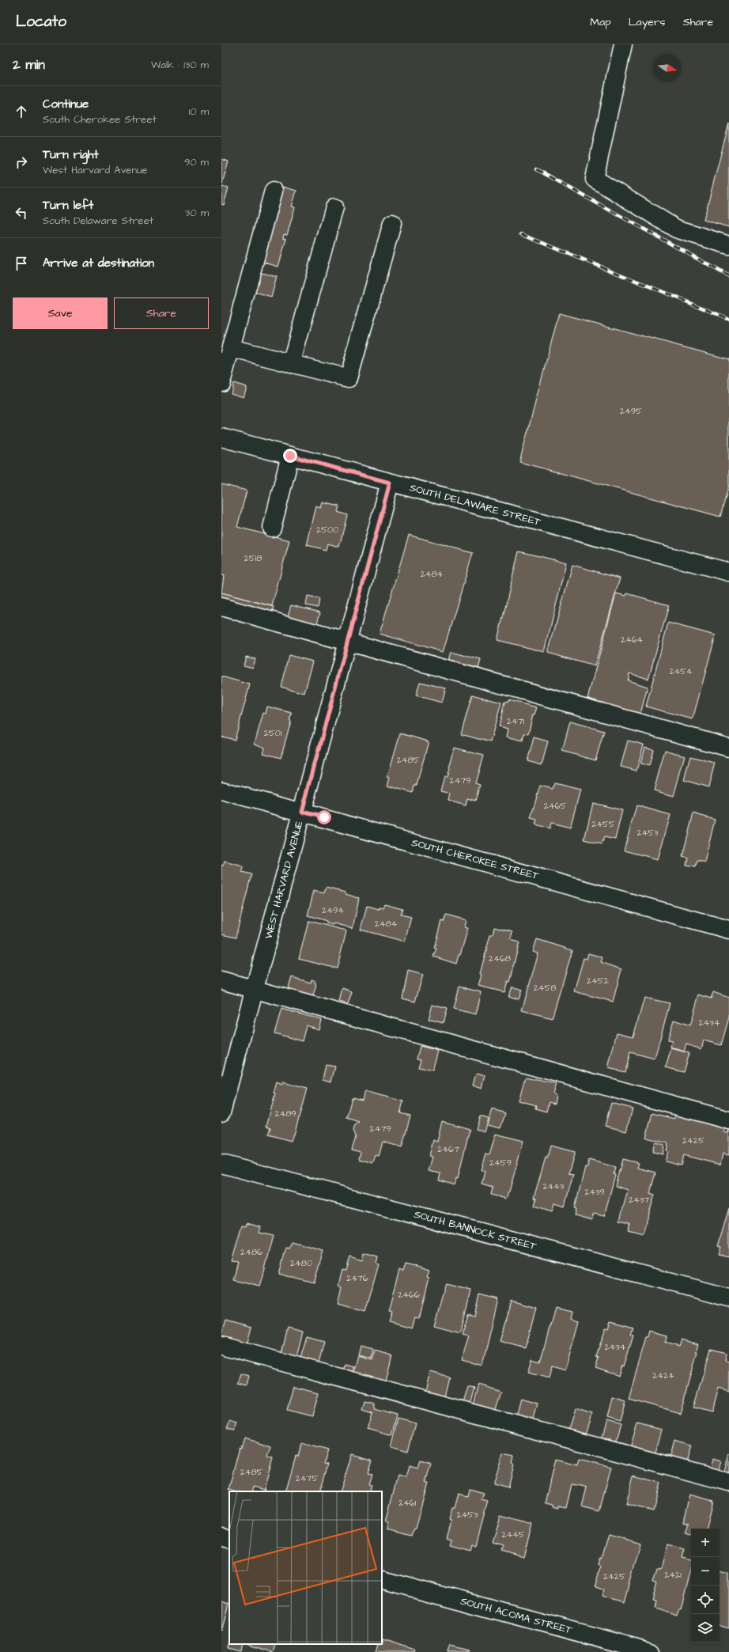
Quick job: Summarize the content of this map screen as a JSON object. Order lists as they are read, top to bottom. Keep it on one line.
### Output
{"streets":{"street":["SOUTH DELAWARE STREET","SOUTH CHEROKEE STREET","WEST HARVARD AVENUE","SOUTH BANNOCK STREET","SOUTH ACOMA STREET"]},"crossings":[["SOUTH DELAWARE STREET","WEST HARVARD AVENUE"],["SOUTH CHEROKEE STREET","WEST HARVARD AVENUE"]],"house_numbers":["2495","2500","2518","2484","2464","2454","2471","2501","2485","2479","2465","2455","2453","2494","2484","2468","2452","2458","2434","2489","2479","2425","2467","2459","2443","2439","2437","2486","2480","2476","2466","2434","2424","2485","2475","2461","2453","2445","2421","2425"],"north":"right","page":{"header":"Locato","nav":["Map","Layers","Share"],"heading":["2 min","Walk · 130 m"],"list":[["Continue","South Cherokee Street","10 m"],["Turn right","West Harvard Avenue","90 m"],["Turn left","South Delaware Street","30 m"],"Arrive at destination"],"buttons":["Save","Share"],"map_buttons":["+","−"]}}
